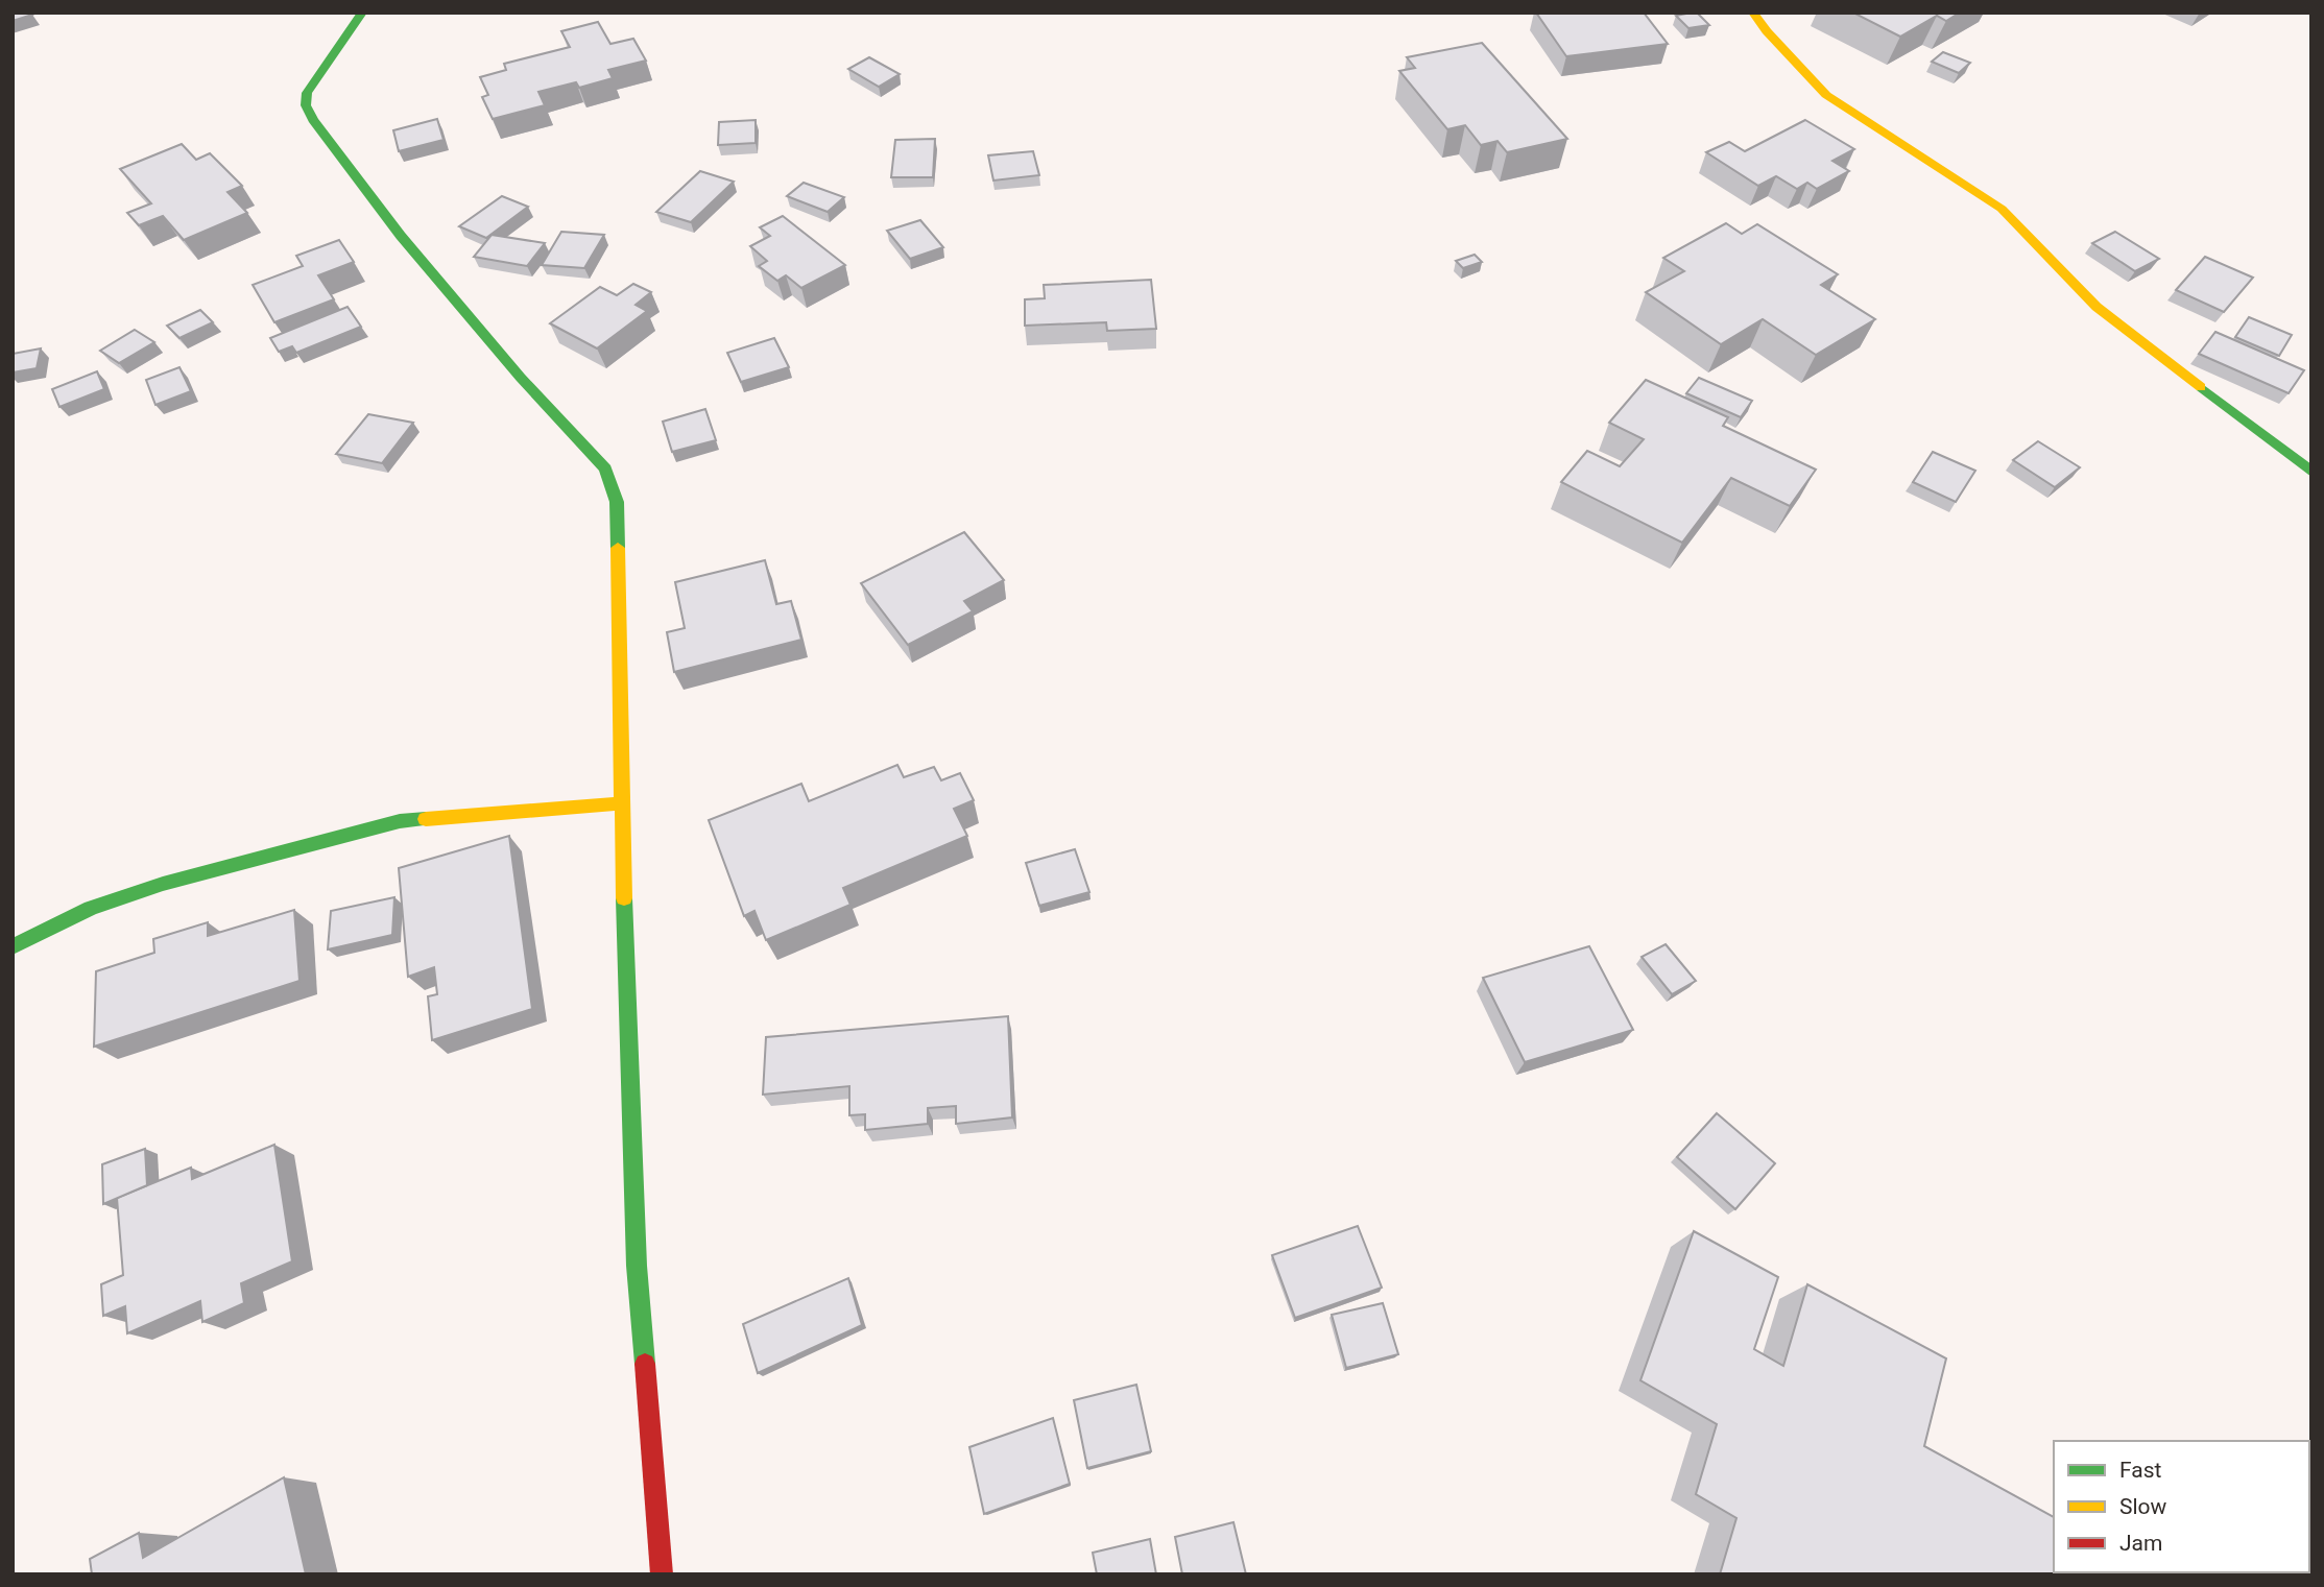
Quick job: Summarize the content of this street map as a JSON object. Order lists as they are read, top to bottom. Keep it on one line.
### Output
{"legend":["Fast","Slow","Jam"]}
